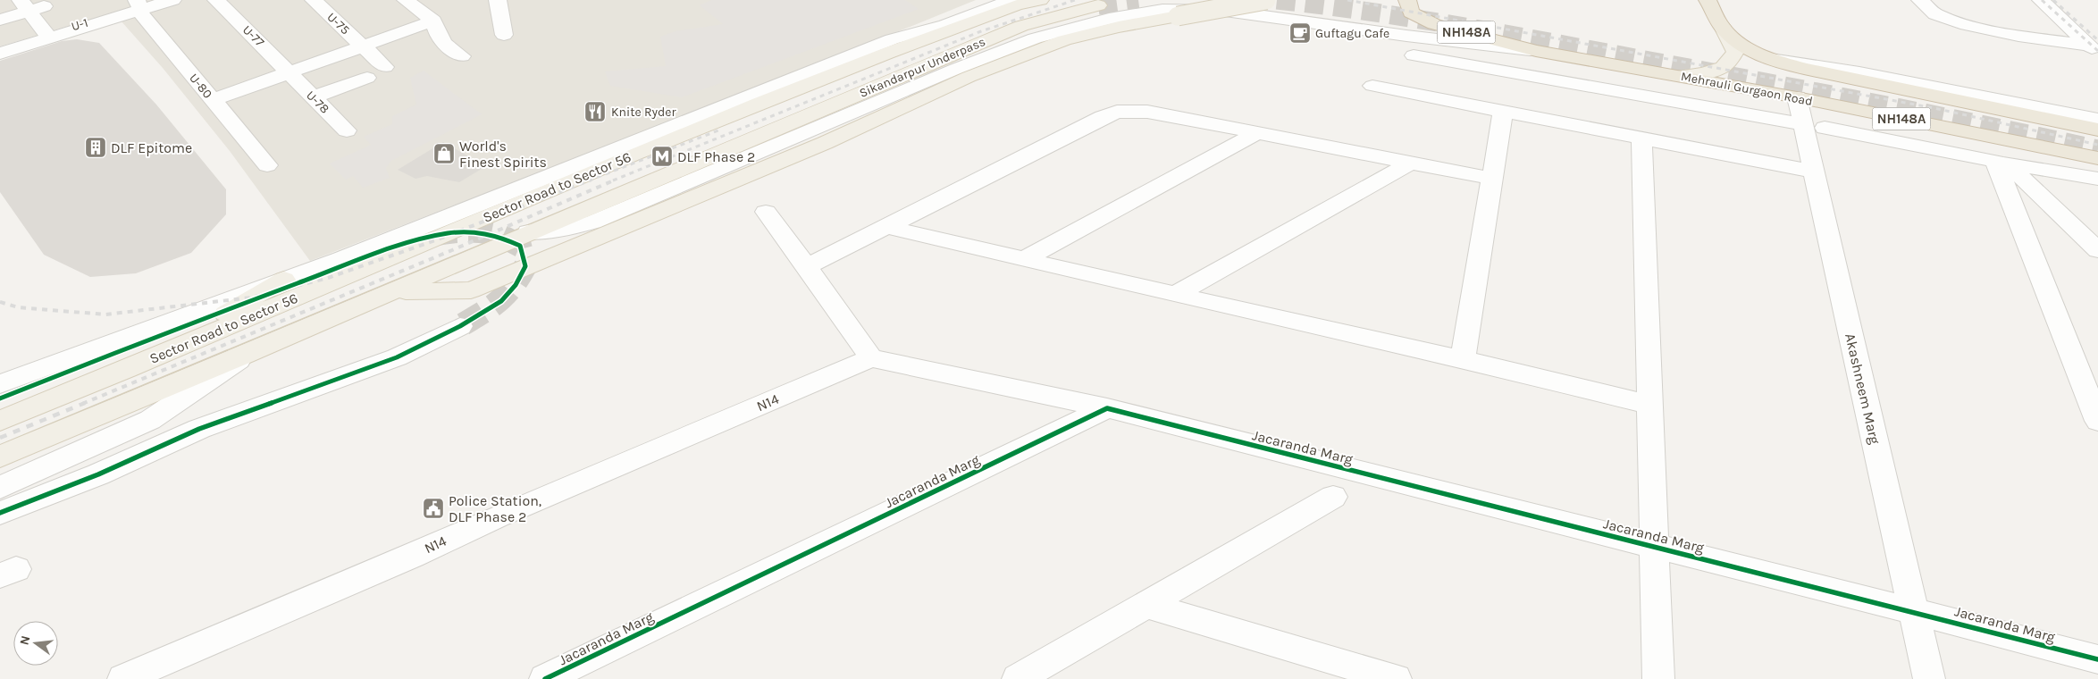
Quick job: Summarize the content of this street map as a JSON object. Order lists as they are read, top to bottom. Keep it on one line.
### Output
{"streets":{"highway":["NH148A","Mehrauli Gurgaon Road"],"main road":["Sikandarpur Underpass","Sector Road to Sector 56"],"street":["U-75","U-77","U-80","U-78","Akashneem Marg","N14","Jacaranda Marg"]},"crossings":[["U-77","U-78"],["Sikandarpur Underpass","Sector Road to Sector 56"],["Mehrauli Gurgaon Road","Akashneem Marg"],["Akashneem Marg","Jacaranda Marg"]],"places":{"cafe":["Guftagu Cafe"],"restaurant":["Knite Ryder"],"building":["DLF Epitome"],"shop":["World's Finest Spirits"],"metro station":["DLF Phase 2"],"public building":["Police Station, DLF Phase 2"]},"north":"left"}
